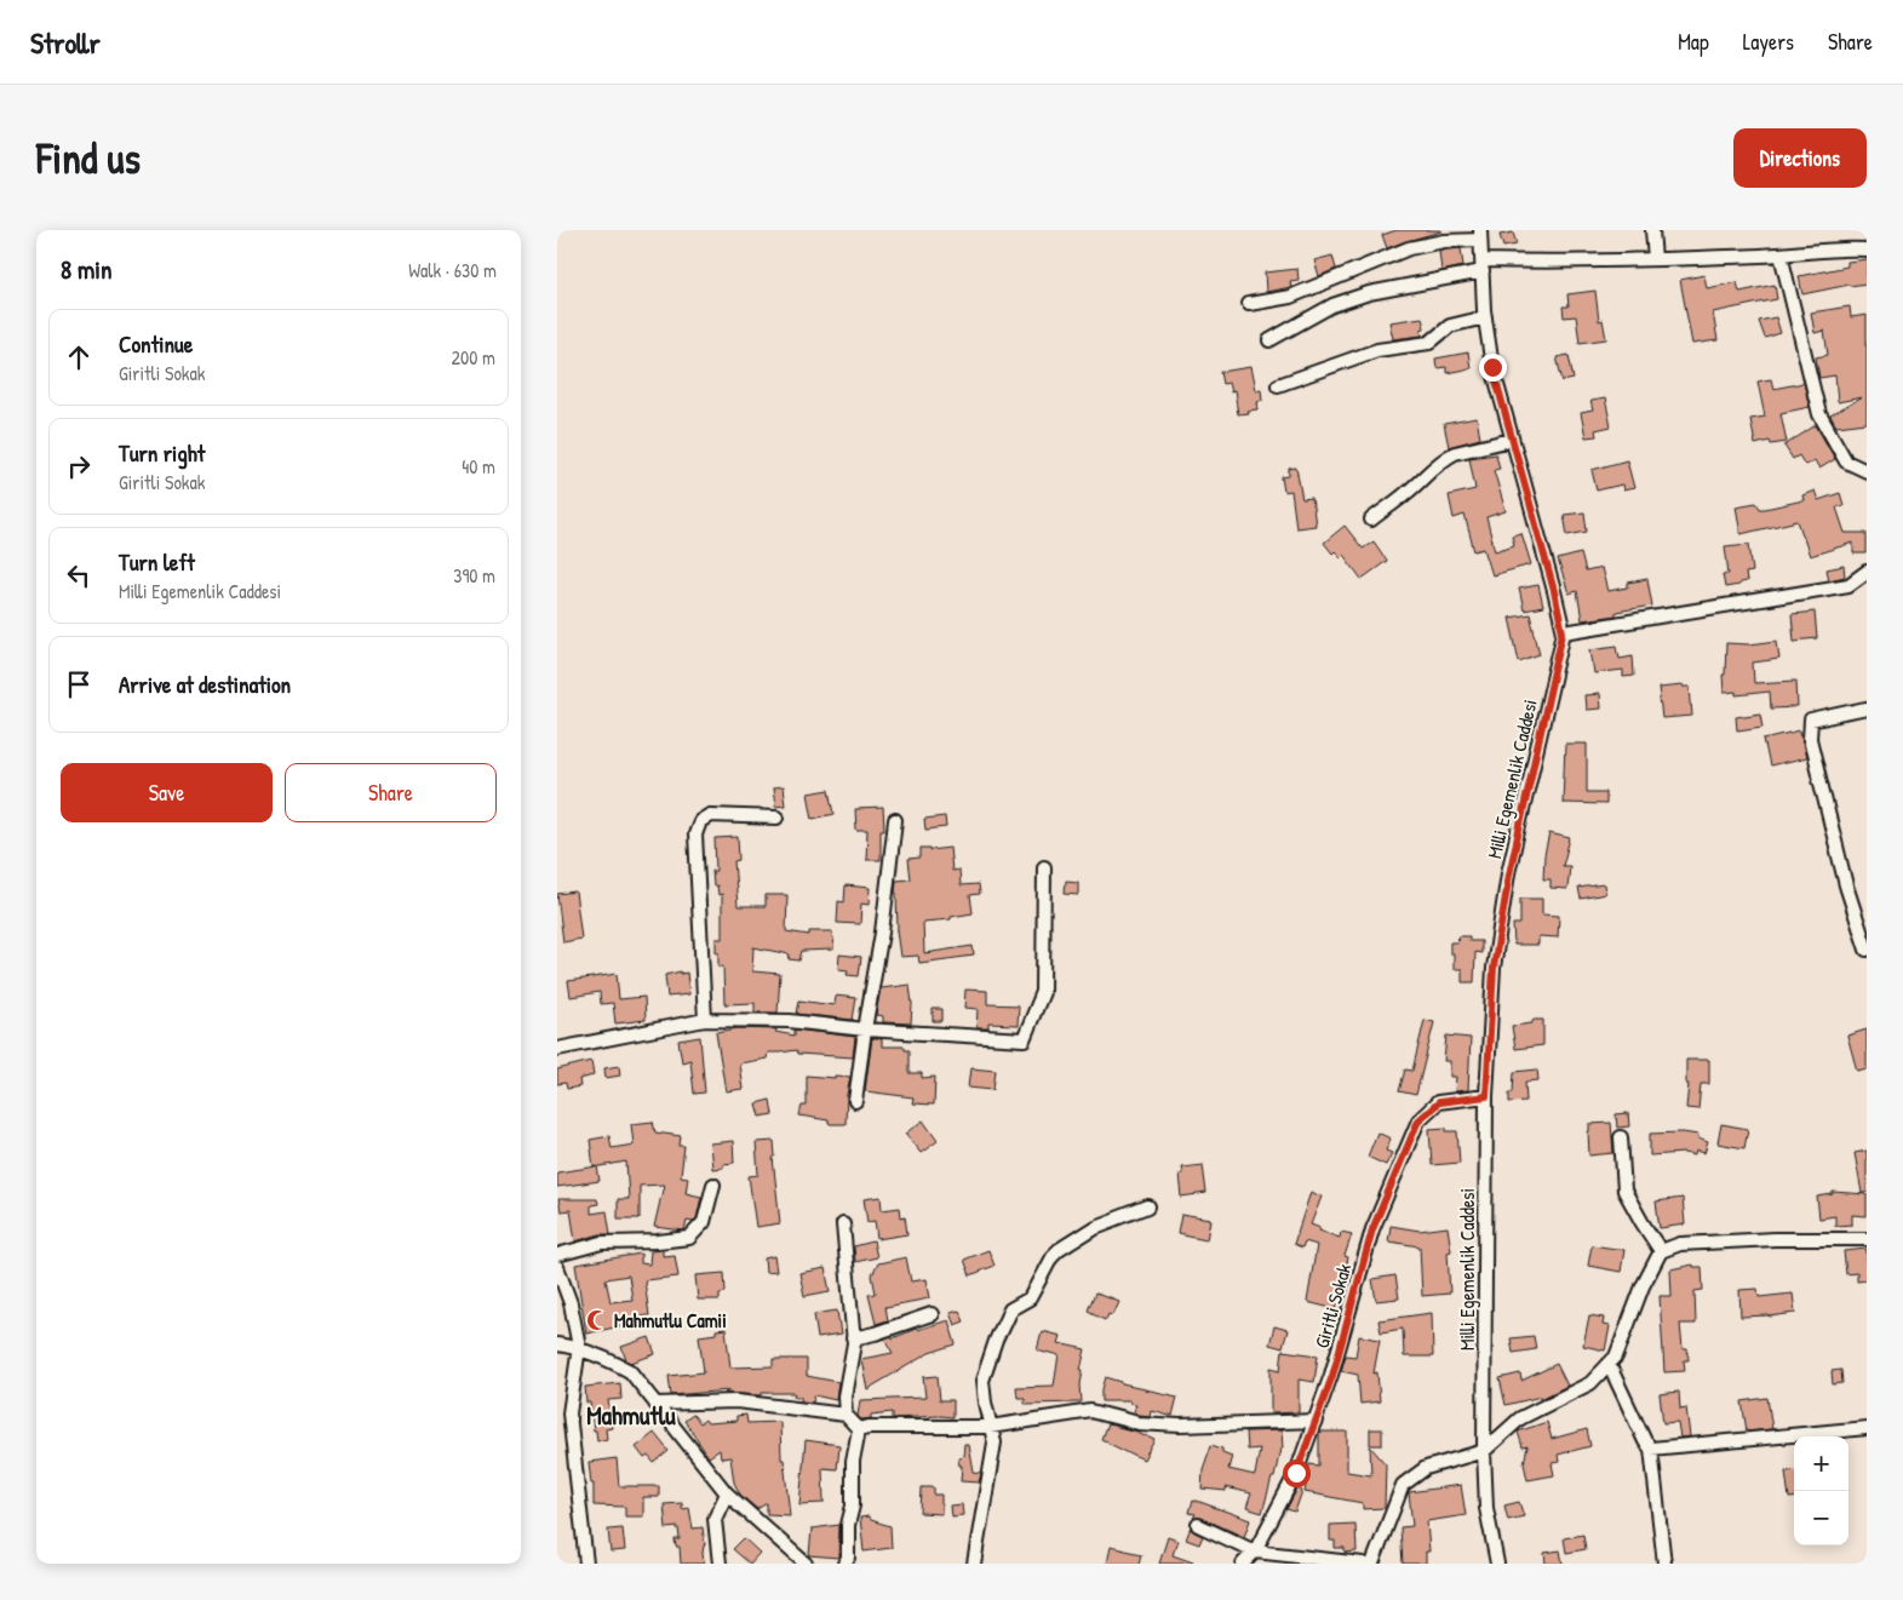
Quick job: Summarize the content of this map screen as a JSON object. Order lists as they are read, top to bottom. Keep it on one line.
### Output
{"streets":{"street":["Milli Egemenlik Caddesi","Giritli Sokak"]},"crossings":[["Milli Egemenlik Caddesi","Giritli Sokak"]],"districts":["Mahmutlu"],"places":{"mosque":["Mahmutlu Camii"]},"page":{"header":"Strollr","nav":["Map","Layers","Share"],"buttons":["Directions",["Save","Share"]],"title":"Find us","heading":["8 min","Walk · 630 m"],"list":[["Continue","Giritli Sokak","200 m"],["Turn right","Giritli Sokak","40 m"],["Turn left","Milli Egemenlik Caddesi","390 m"],"Arrive at destination"],"map_buttons":["+","−"]}}
